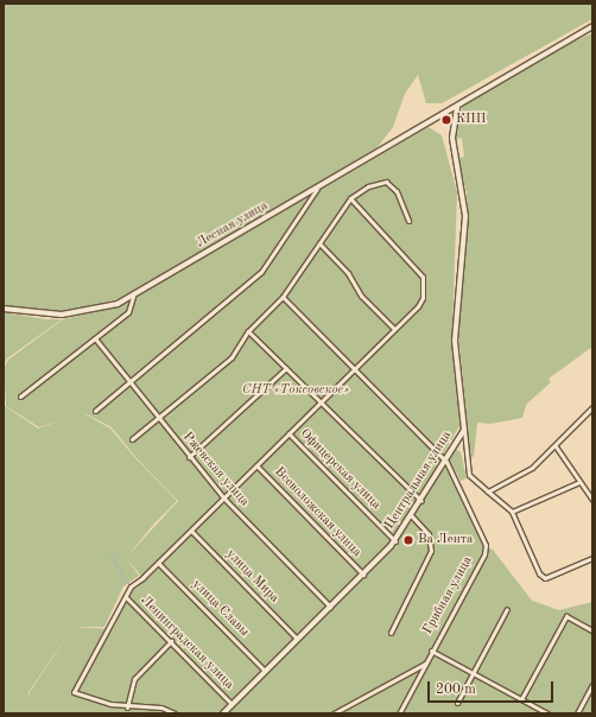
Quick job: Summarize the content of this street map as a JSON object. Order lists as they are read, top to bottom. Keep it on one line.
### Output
{"streets":{"street":["Лесная улица","Ржевская улица","Офицерская улица","Центральная улица","Всеволожская улица","улица Мира","Грибная улица","улица Славы","Ленинградская улица"]},"crossings":[["Лесная улица","Центральная улица"],["Ржевская улица","Центральная улица"],["Офицерская улица","Центральная улица"],["Центральная улица","Всеволожская улица"],["Центральная улица","улица Мира"],["Центральная улица","Грибная улица"],["Центральная улица","улица Славы"],["Центральная улица","Ленинградская улица"]],"parks":["СНТ «Токсовское»"],"places":["КПП","Ва Лента"],"scale_bar":"200 m"}
